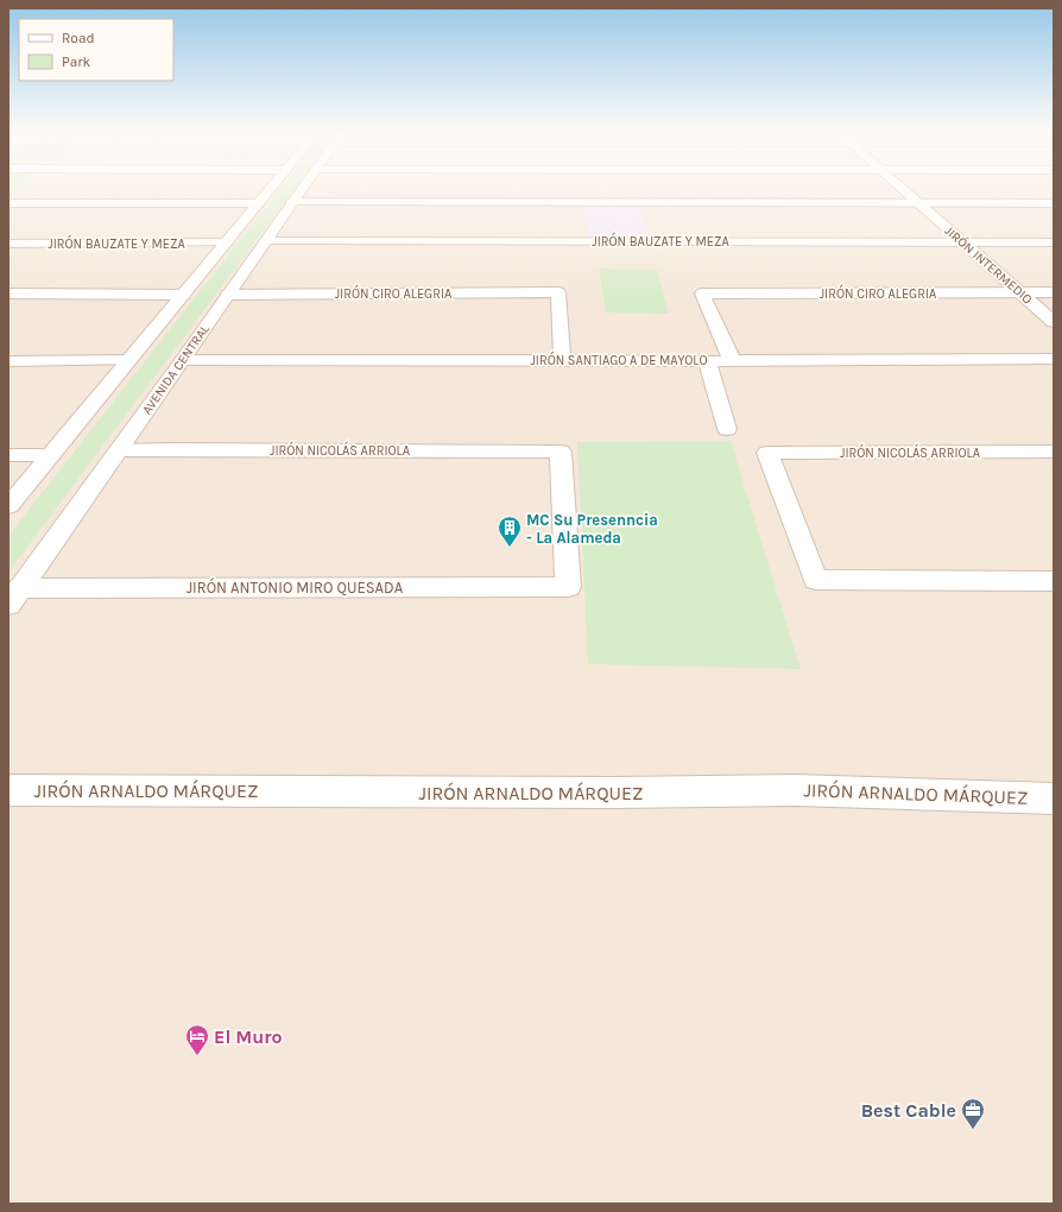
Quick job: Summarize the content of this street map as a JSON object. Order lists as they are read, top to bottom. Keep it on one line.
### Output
{"streets":{"street":["JIRÓN BAUZATE Y MEZA","JIRÓN INTERMEDIO","JIRÓN CIRO ALEGRIA","JIRÓN SANTIAGO A DE MAYOLO","AVENIDA CENTRAL","JIRÓN NICOLÁS ARRIOLA","JIRÓN ANTONIO MIRO QUESADA","JIRÓN ARNALDO MÁRQUEZ"]},"crossings":[["JIRÓN BAUZATE Y MEZA","JIRÓN INTERMEDIO"],["JIRÓN BAUZATE Y MEZA","AVENIDA CENTRAL"],["JIRÓN INTERMEDIO","JIRÓN CIRO ALEGRIA"],["JIRÓN CIRO ALEGRIA","JIRÓN SANTIAGO A DE MAYOLO"],["JIRÓN CIRO ALEGRIA","AVENIDA CENTRAL"],["JIRÓN SANTIAGO A DE MAYOLO","AVENIDA CENTRAL"],["AVENIDA CENTRAL","JIRÓN NICOLÁS ARRIOLA"],["AVENIDA CENTRAL","JIRÓN ANTONIO MIRO QUESADA"],["JIRÓN NICOLÁS ARRIOLA","JIRÓN ANTONIO MIRO QUESADA"]],"places":{"building":["MC Su Presenncia - La Alameda"],"hotel":["El Muro"],"office":["Best Cable"]},"legend":["Road","Park"]}
